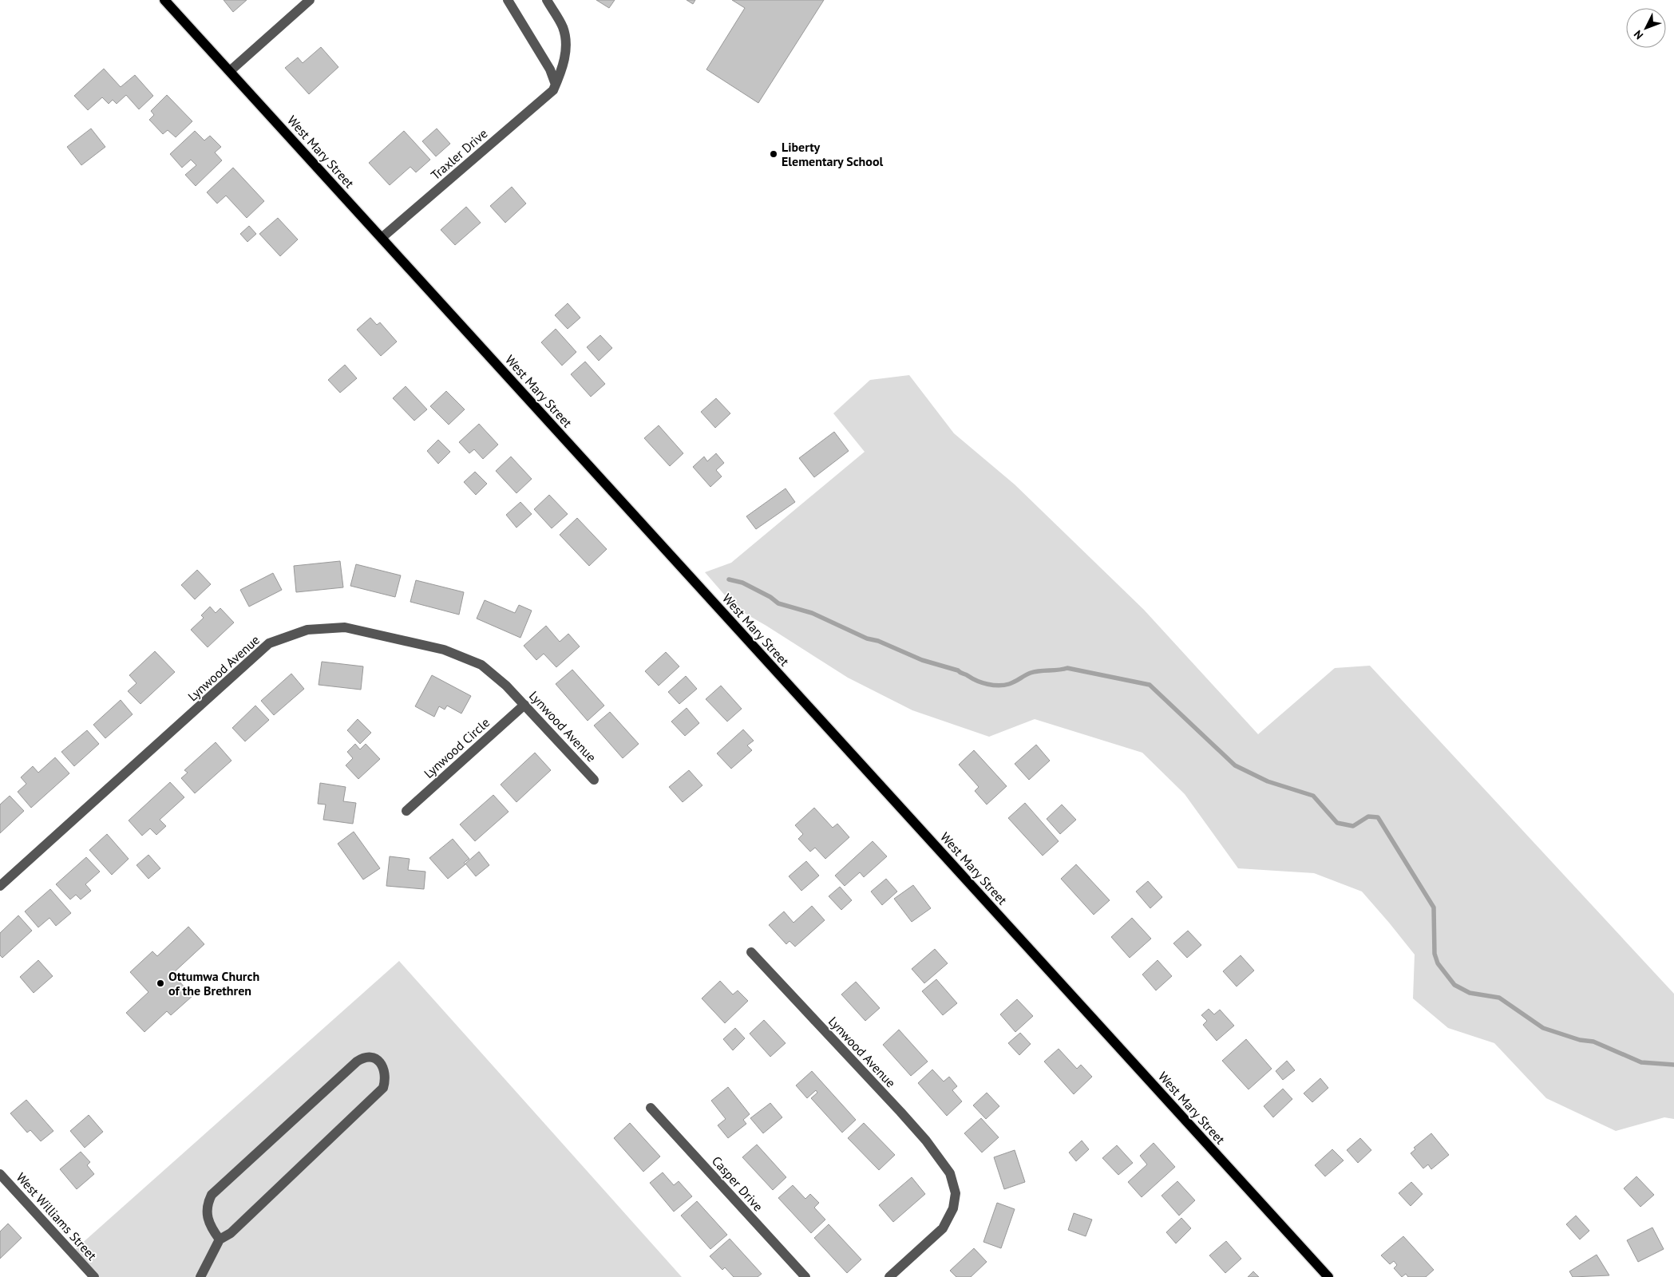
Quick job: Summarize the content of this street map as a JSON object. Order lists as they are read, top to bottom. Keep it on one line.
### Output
{"streets":{"main road":["West Mary Street"],"street":["Traxler Drive","Lynwood Avenue","Lynwood Circle","Casper Drive","West Williams Street"]},"crossings":[["West Mary Street","Traxler Drive"],["Lynwood Avenue","Lynwood Circle"]],"places":["Liberty Elementary School","Ottumwa Church of the Brethren"],"north":"bottom left"}
